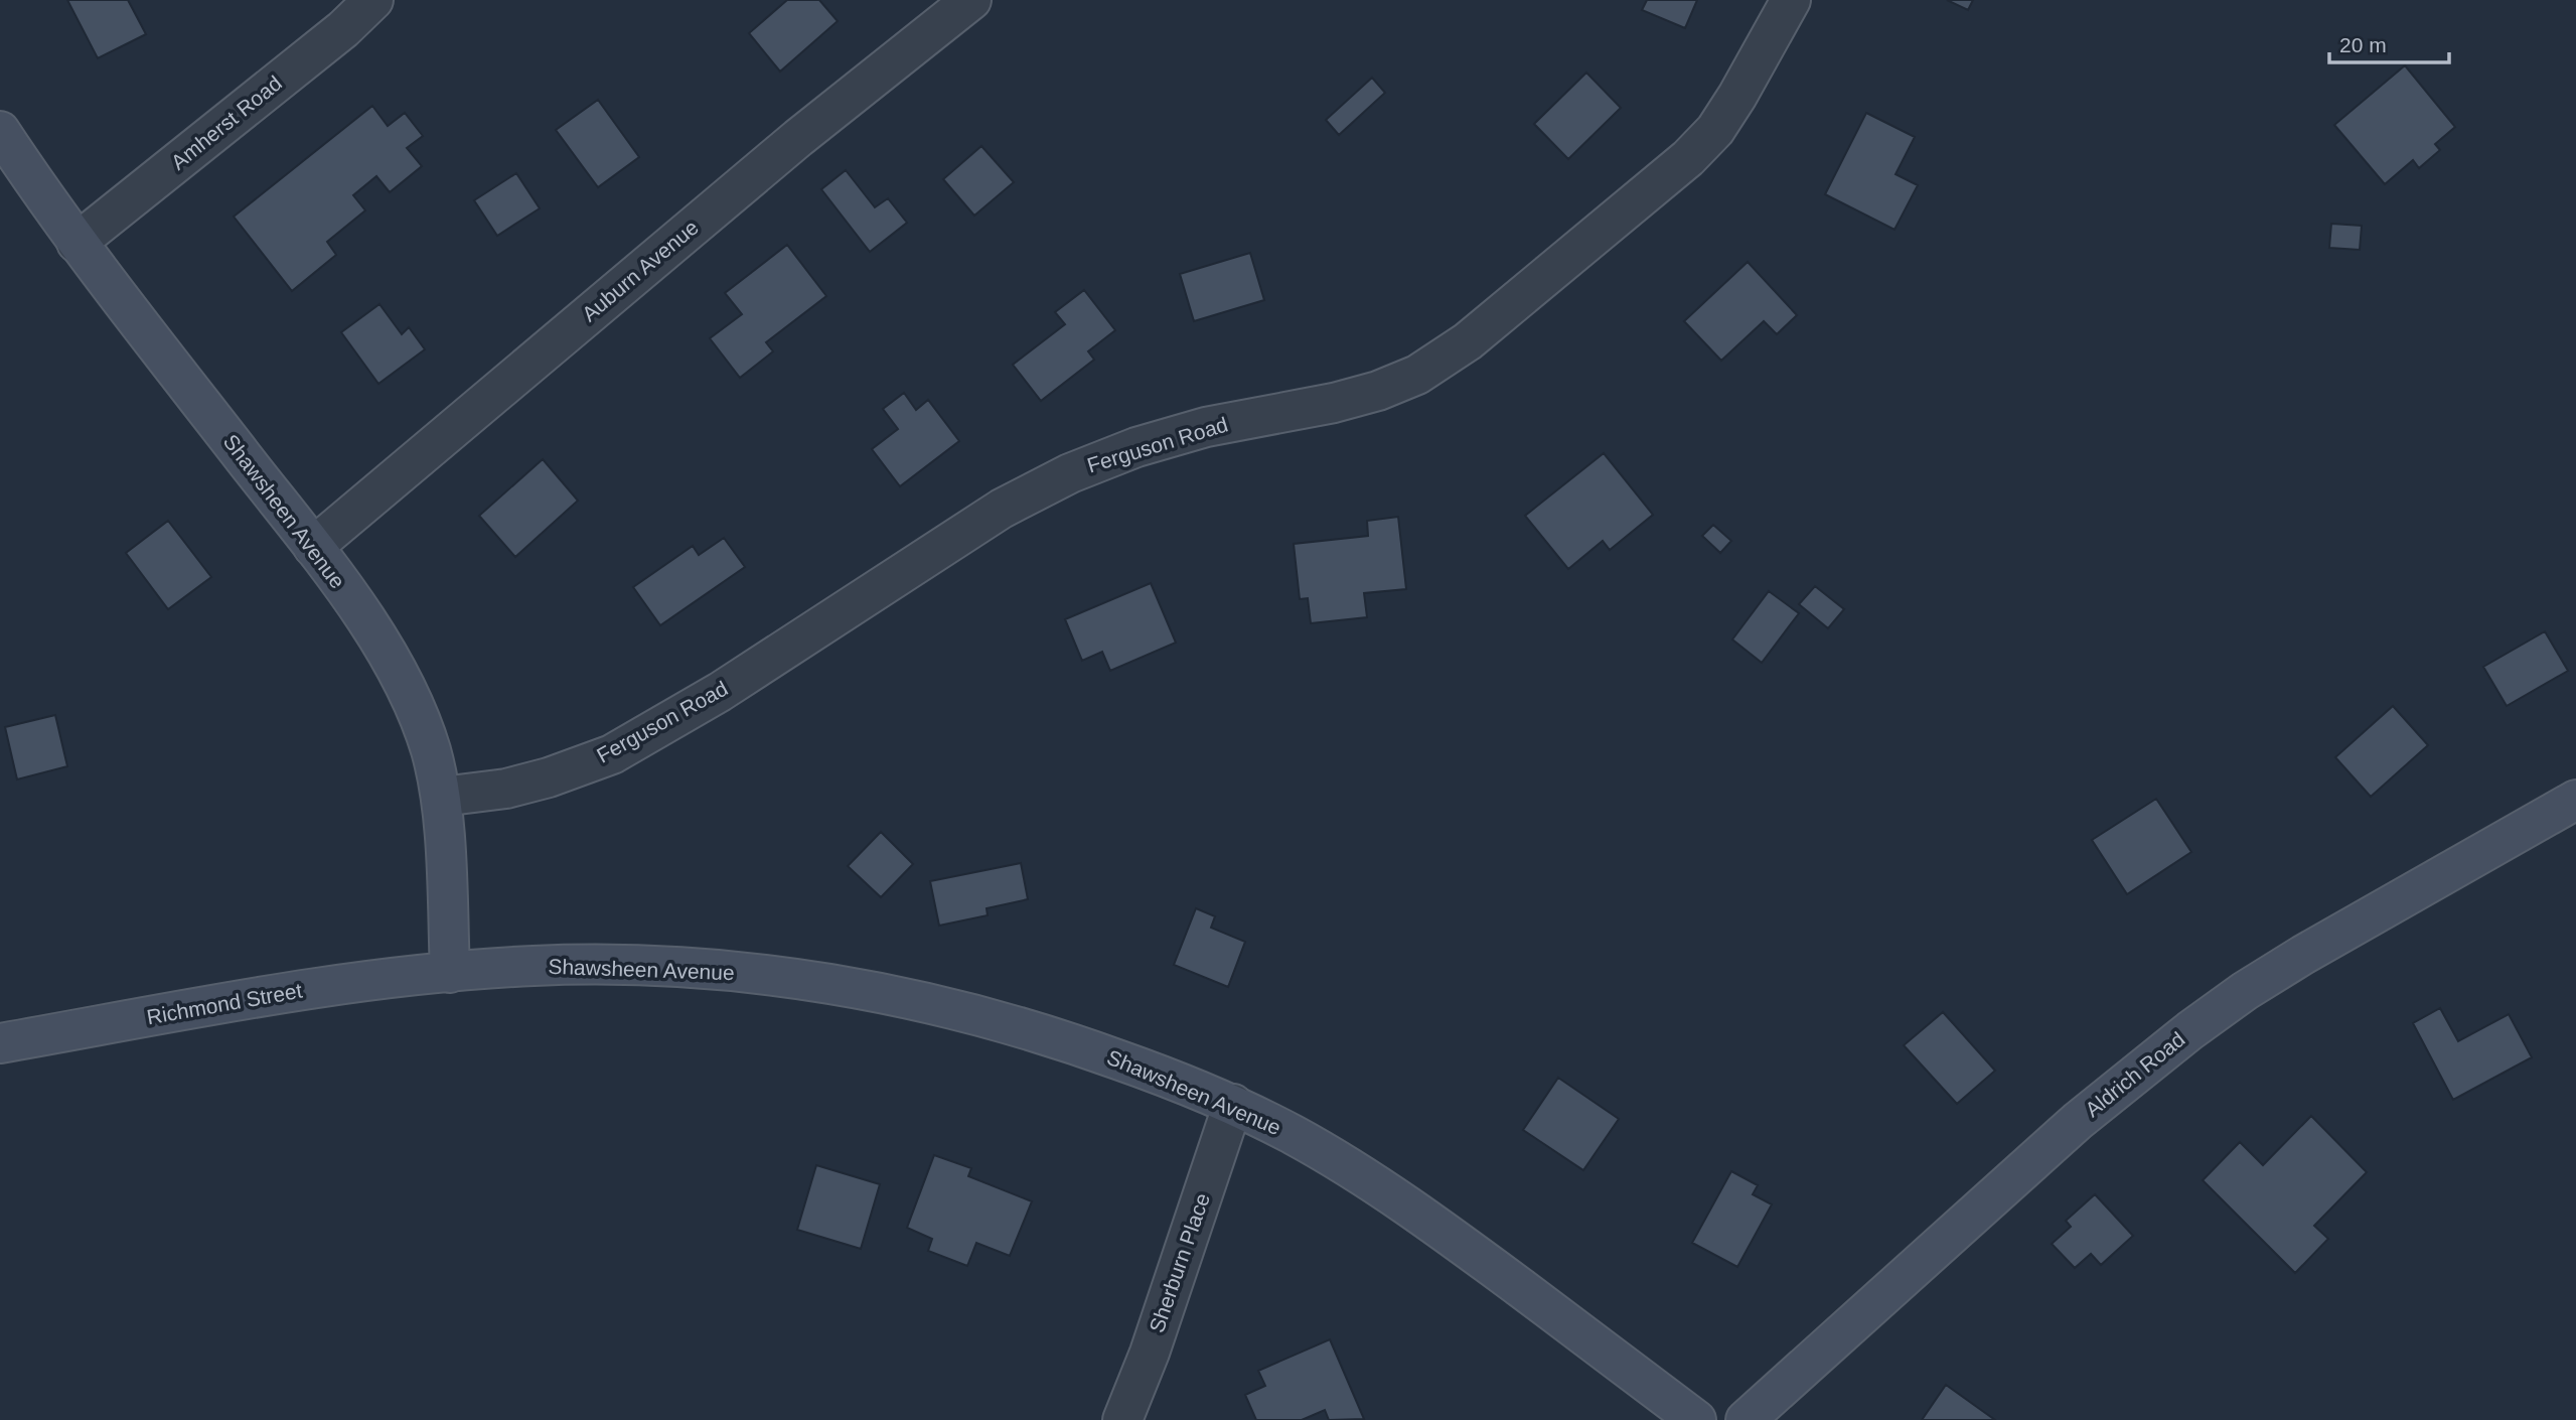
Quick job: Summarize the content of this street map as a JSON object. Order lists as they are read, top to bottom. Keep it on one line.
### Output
{"streets":{"street":["Amherst Road","Auburn Avenue","Ferguson Road","Shawsheen Avenue","Richmond Street","Aldrich Road","Sherburn Place"]},"crossings":[["Amherst Road","Shawsheen Avenue"],["Auburn Avenue","Shawsheen Avenue"],["Ferguson Road","Shawsheen Avenue"],["Shawsheen Avenue","Richmond Street"],["Shawsheen Avenue","Sherburn Place"]],"scale_bar":"20 m"}
